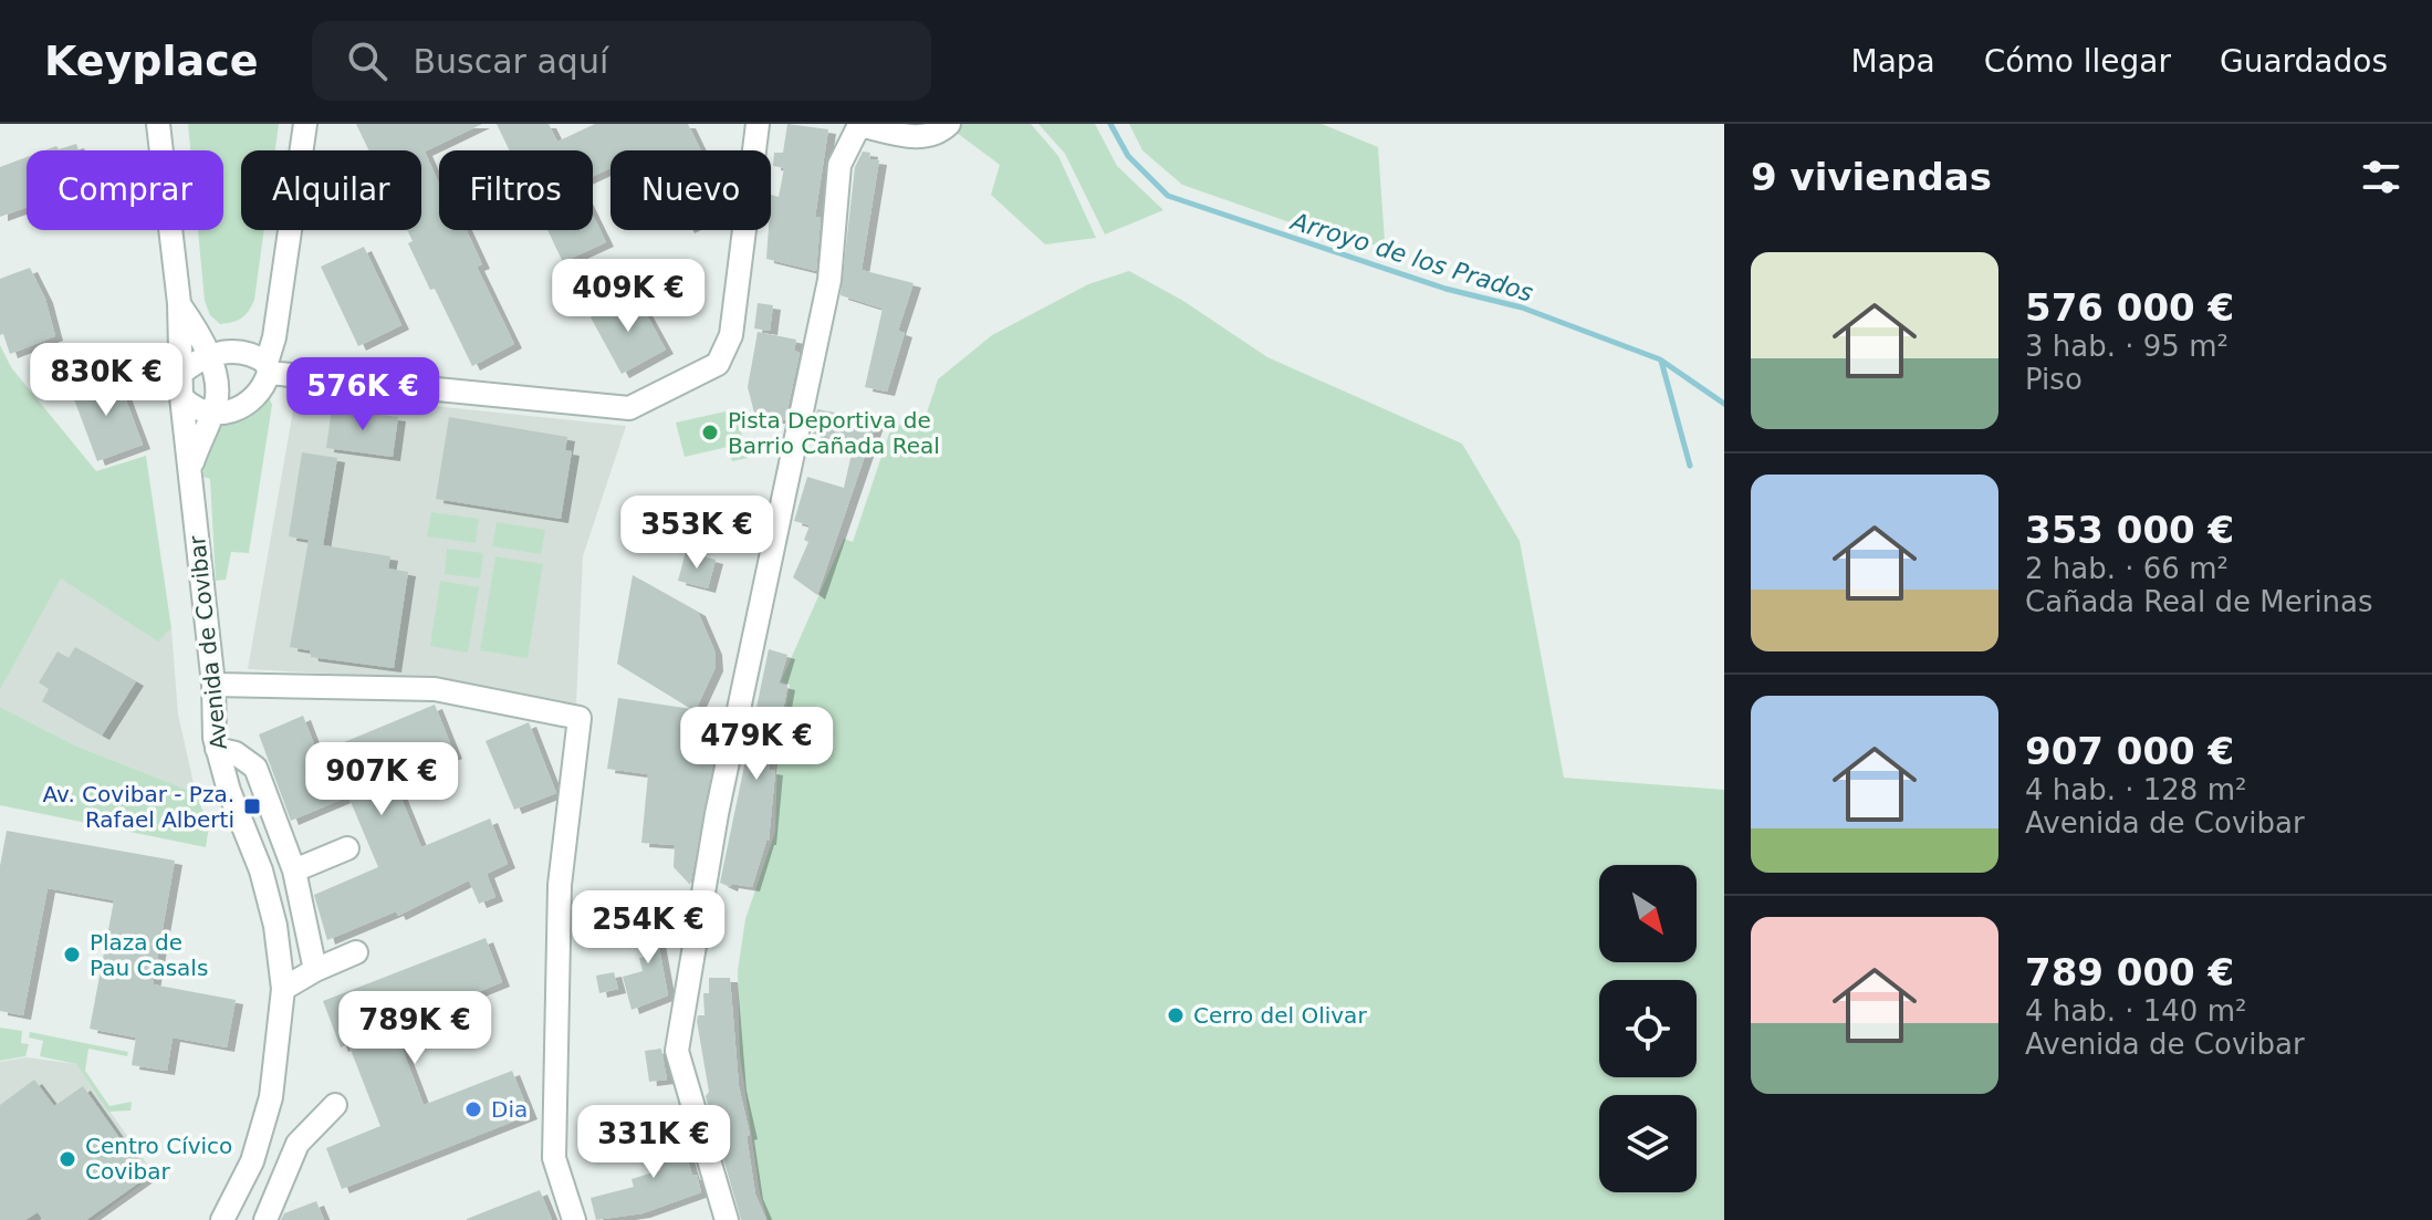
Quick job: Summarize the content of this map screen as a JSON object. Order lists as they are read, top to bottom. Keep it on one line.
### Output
{"streets":{"street":["Avenida de Covibar"]},"water":["Arroyo de los Prados"],"places":{"other":["Pista Deportiva de Barrio Cañada Real","Plaza de Pau Casals","Cerro del Olivar","Dia","Centro Cívico Covibar"],"transit":["Av. Covibar - Pza. Rafael Alberti"]},"north":"bottom right","page":{"header":"Keyplace","search":"Buscar aquí","nav":["Mapa","Cómo llegar","Guardados"],"heading":"9 viviendas","chip":["Comprar","Alquilar","Filtros","Nuevo"],"list":[{"name":"576 000 €","note":"3 hab. · 95 m² · Piso"},{"name":"353 000 €","note":"2 hab. · 66 m² · Cañada Real de Merinas"},{"name":"907 000 €","note":"4 hab. · 128 m² · Avenida de Covibar"},{"name":"789 000 €","note":"4 hab. · 140 m² · Avenida de Covibar"}],"price":["409K €","830K €","576K €","353K €","479K €","907K €","254K €","789K €","331K €"]}}
